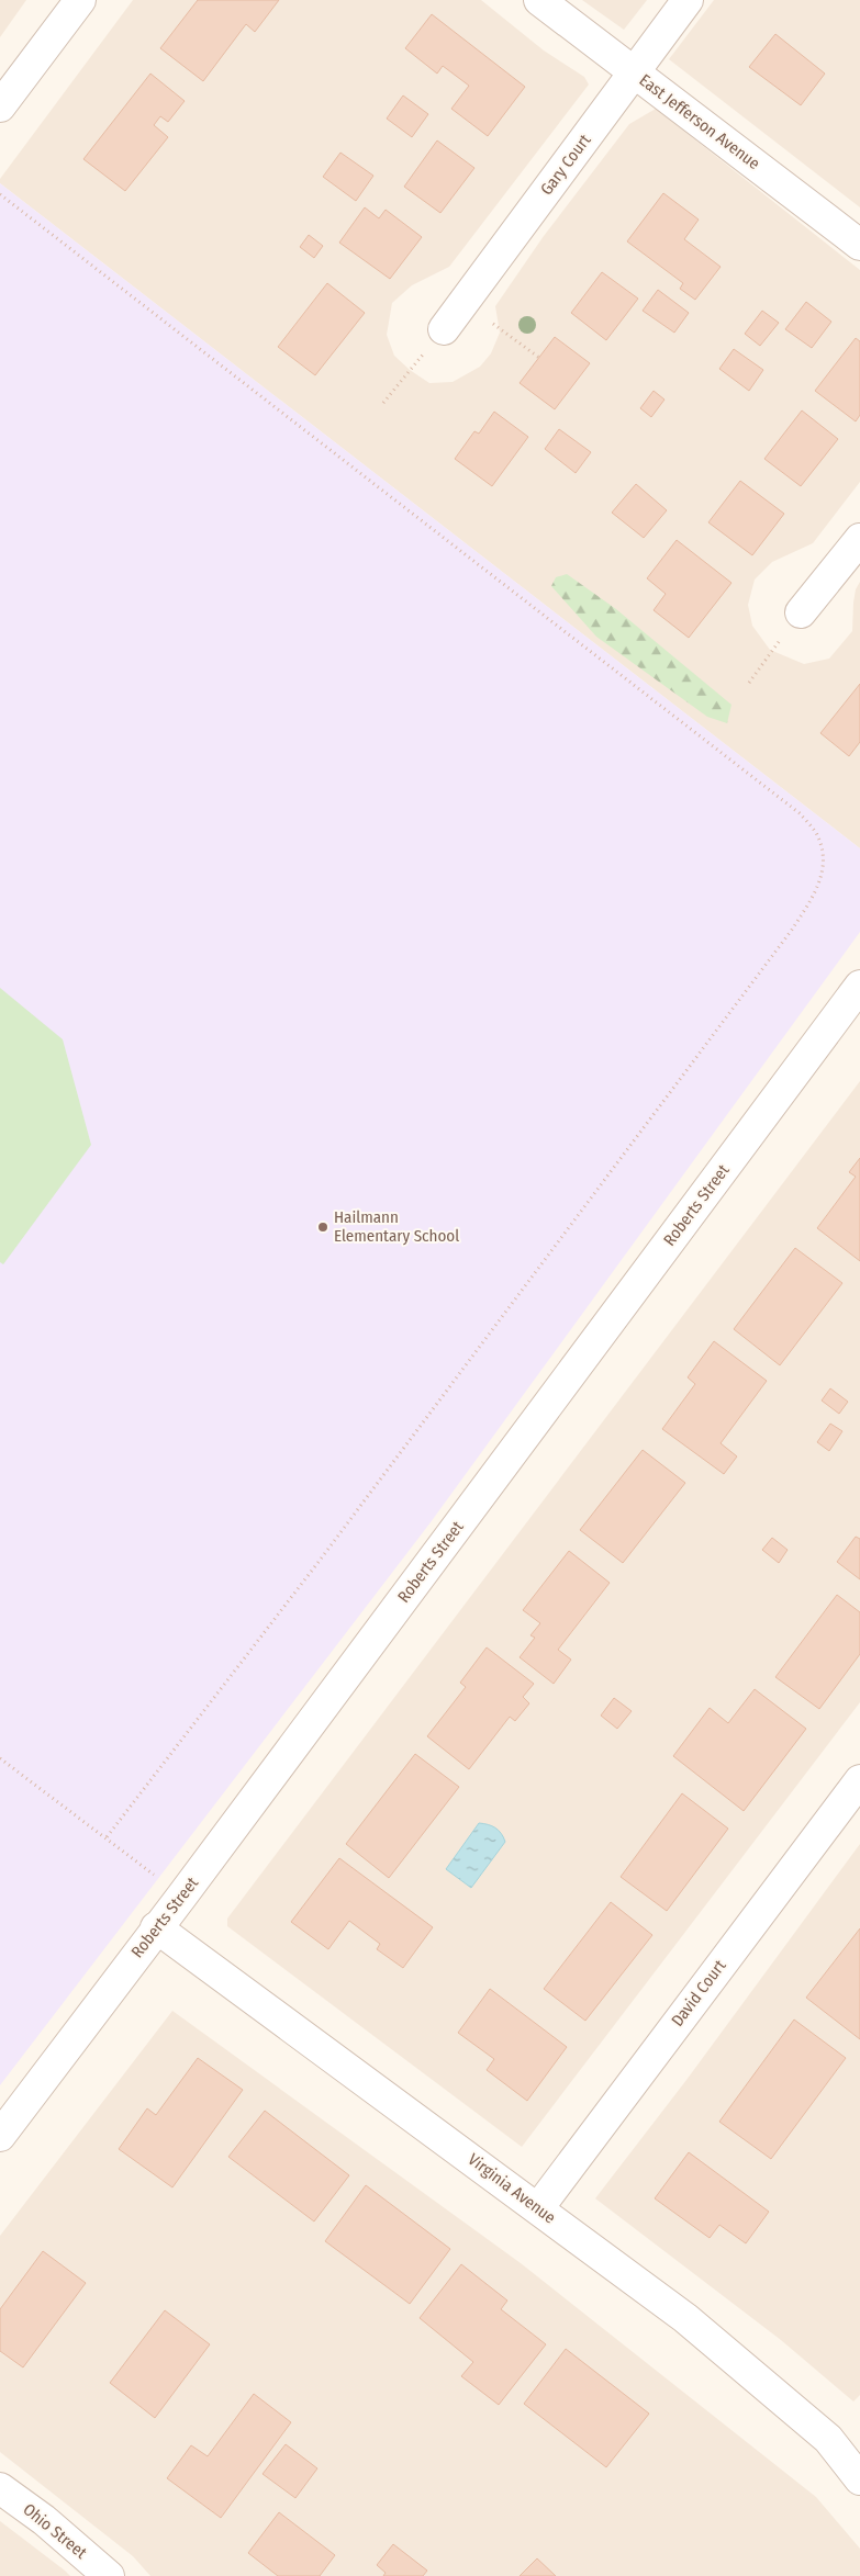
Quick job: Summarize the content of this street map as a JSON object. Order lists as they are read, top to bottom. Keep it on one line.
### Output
{"streets":{"street":["East Jefferson Avenue","Gary Court","Roberts Street","David Court","Virginia Avenue","Ohio Street"]},"crossings":[["East Jefferson Avenue","Gary Court"],["Roberts Street","Virginia Avenue"],["David Court","Virginia Avenue"]],"places":["Hailmann Elementary School"]}
